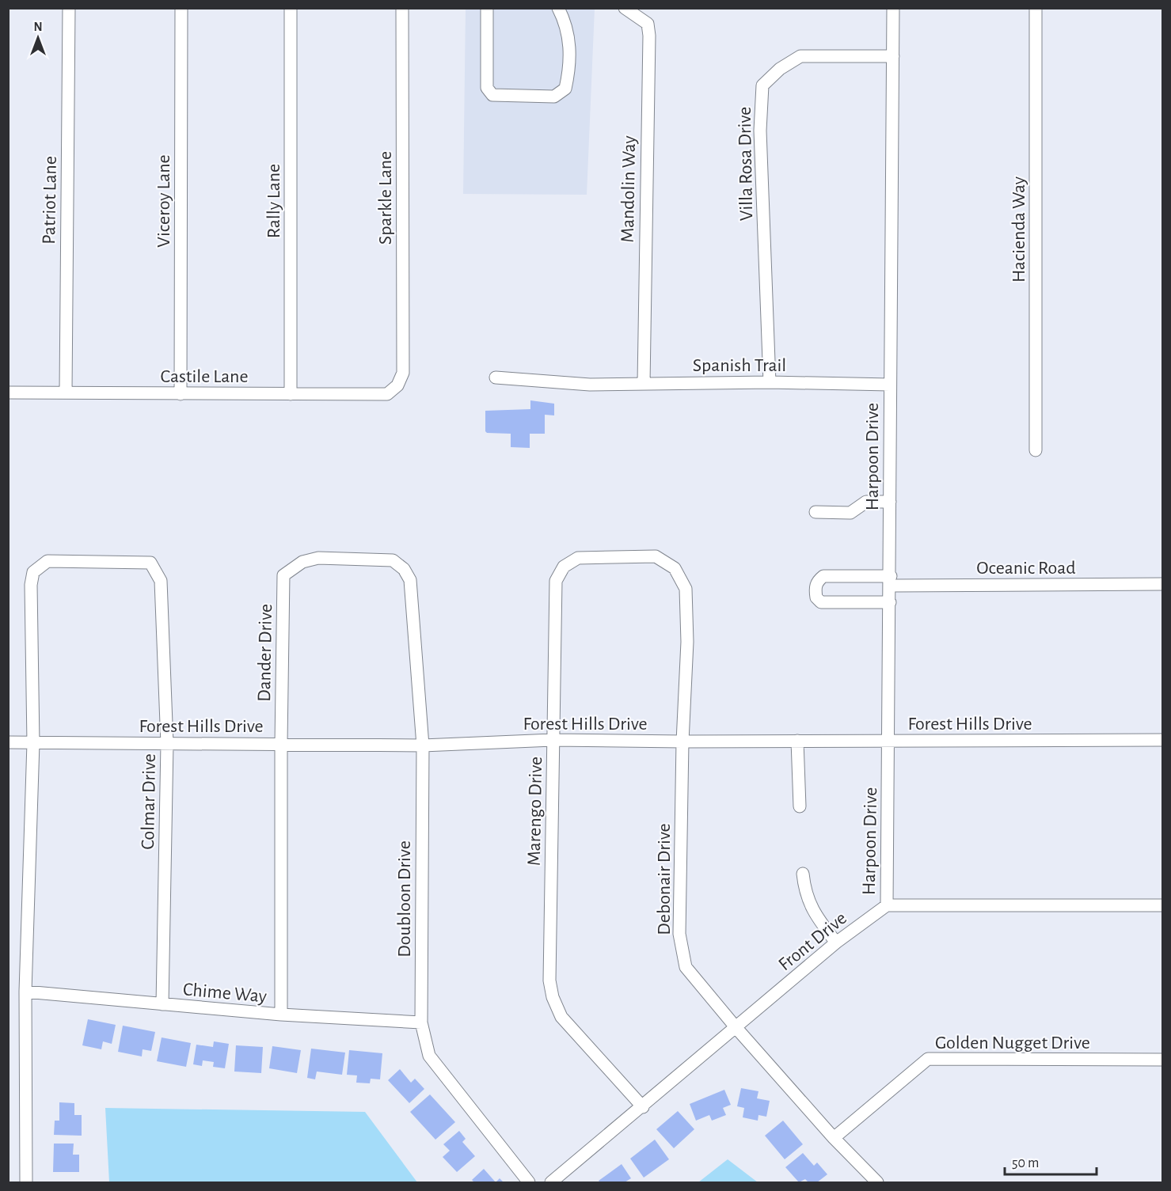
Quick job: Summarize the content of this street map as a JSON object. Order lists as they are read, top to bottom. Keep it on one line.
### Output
{"streets":{"street":["Villa Rosa Drive","Mandolin Way","Sparkle Lane","Patriot Lane","Viceroy Lane","Rally Lane","Hacienda Way","Spanish Trail","Castile Lane","Harpoon Drive","Oceanic Road","Dander Drive","Forest Hills Drive","Colmar Drive","Marengo Drive","Debonair Drive","Doubloon Drive","Front Drive","Chime Way","Golden Nugget Drive"]},"crossings":[["Villa Rosa Drive","Spanish Trail"],["Villa Rosa Drive","Harpoon Drive"],["Mandolin Way","Spanish Trail"],["Sparkle Lane","Castile Lane"],["Patriot Lane","Castile Lane"],["Viceroy Lane","Castile Lane"],["Rally Lane","Castile Lane"],["Spanish Trail","Harpoon Drive"],["Harpoon Drive","Oceanic Road"],["Harpoon Drive","Forest Hills Drive"],["Harpoon Drive","Front Drive"],["Dander Drive","Forest Hills Drive"],["Dander Drive","Doubloon Drive"],["Dander Drive","Chime Way"],["Forest Hills Drive","Colmar Drive"],["Forest Hills Drive","Marengo Drive"],["Forest Hills Drive","Debonair Drive"],["Forest Hills Drive","Doubloon Drive"],["Colmar Drive","Chime Way"],["Marengo Drive","Debonair Drive"],["Marengo Drive","Front Drive"],["Debonair Drive","Front Drive"],["Debonair Drive","Golden Nugget Drive"],["Doubloon Drive","Chime Way"]],"scale_bar":"50 m","north":"top"}
